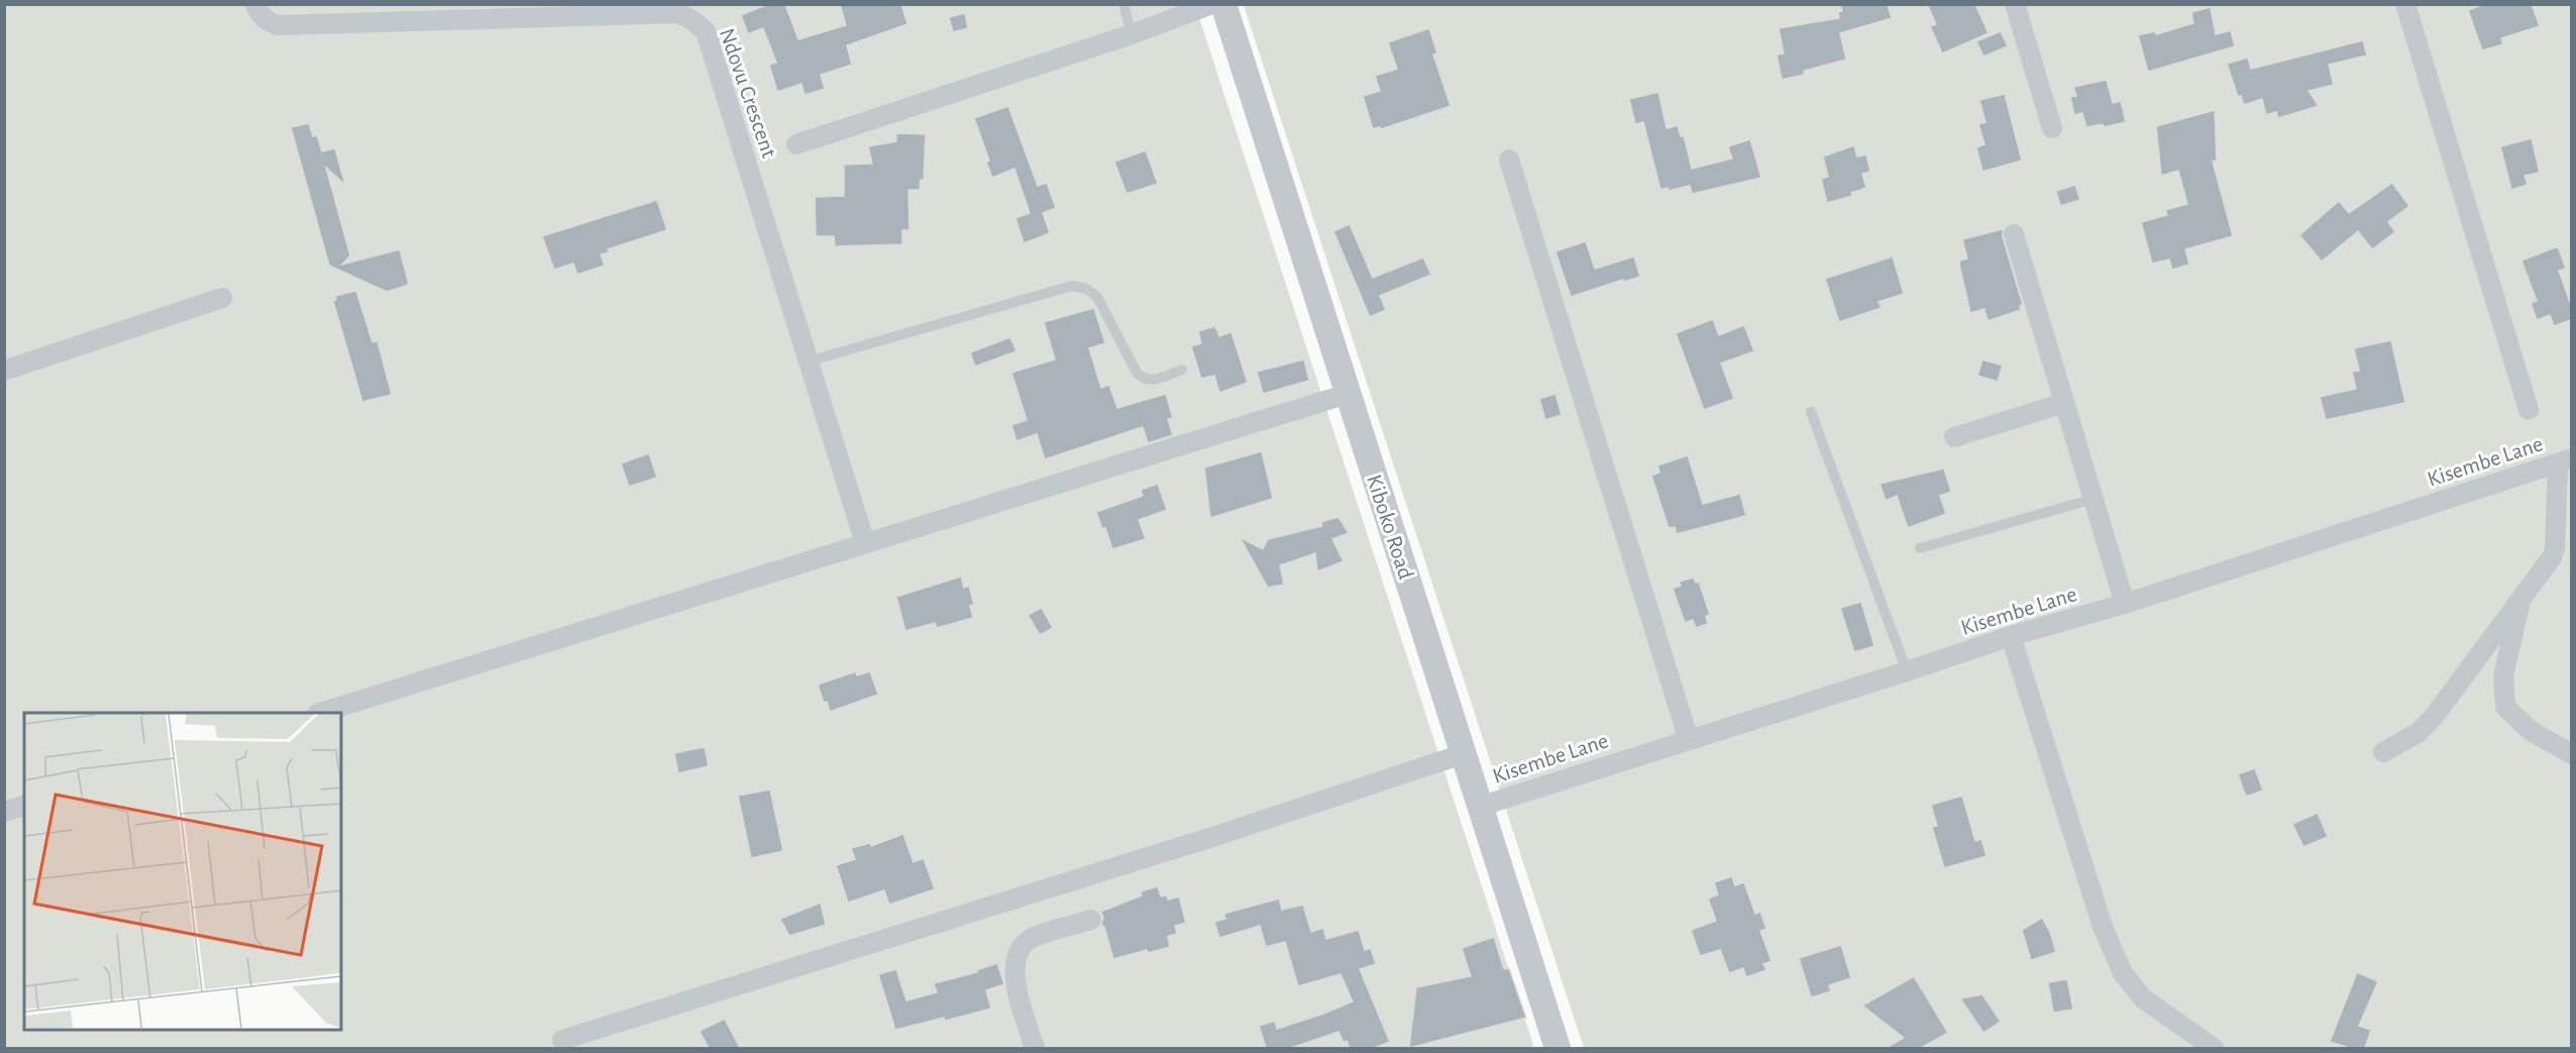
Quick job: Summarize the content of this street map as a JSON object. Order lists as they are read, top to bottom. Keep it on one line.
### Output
{"streets":{"street":["Ndovu Crescent","Kisembe Lane","Kiboko Road"]},"crossings":[["Kisembe Lane","Kiboko Road"]]}
